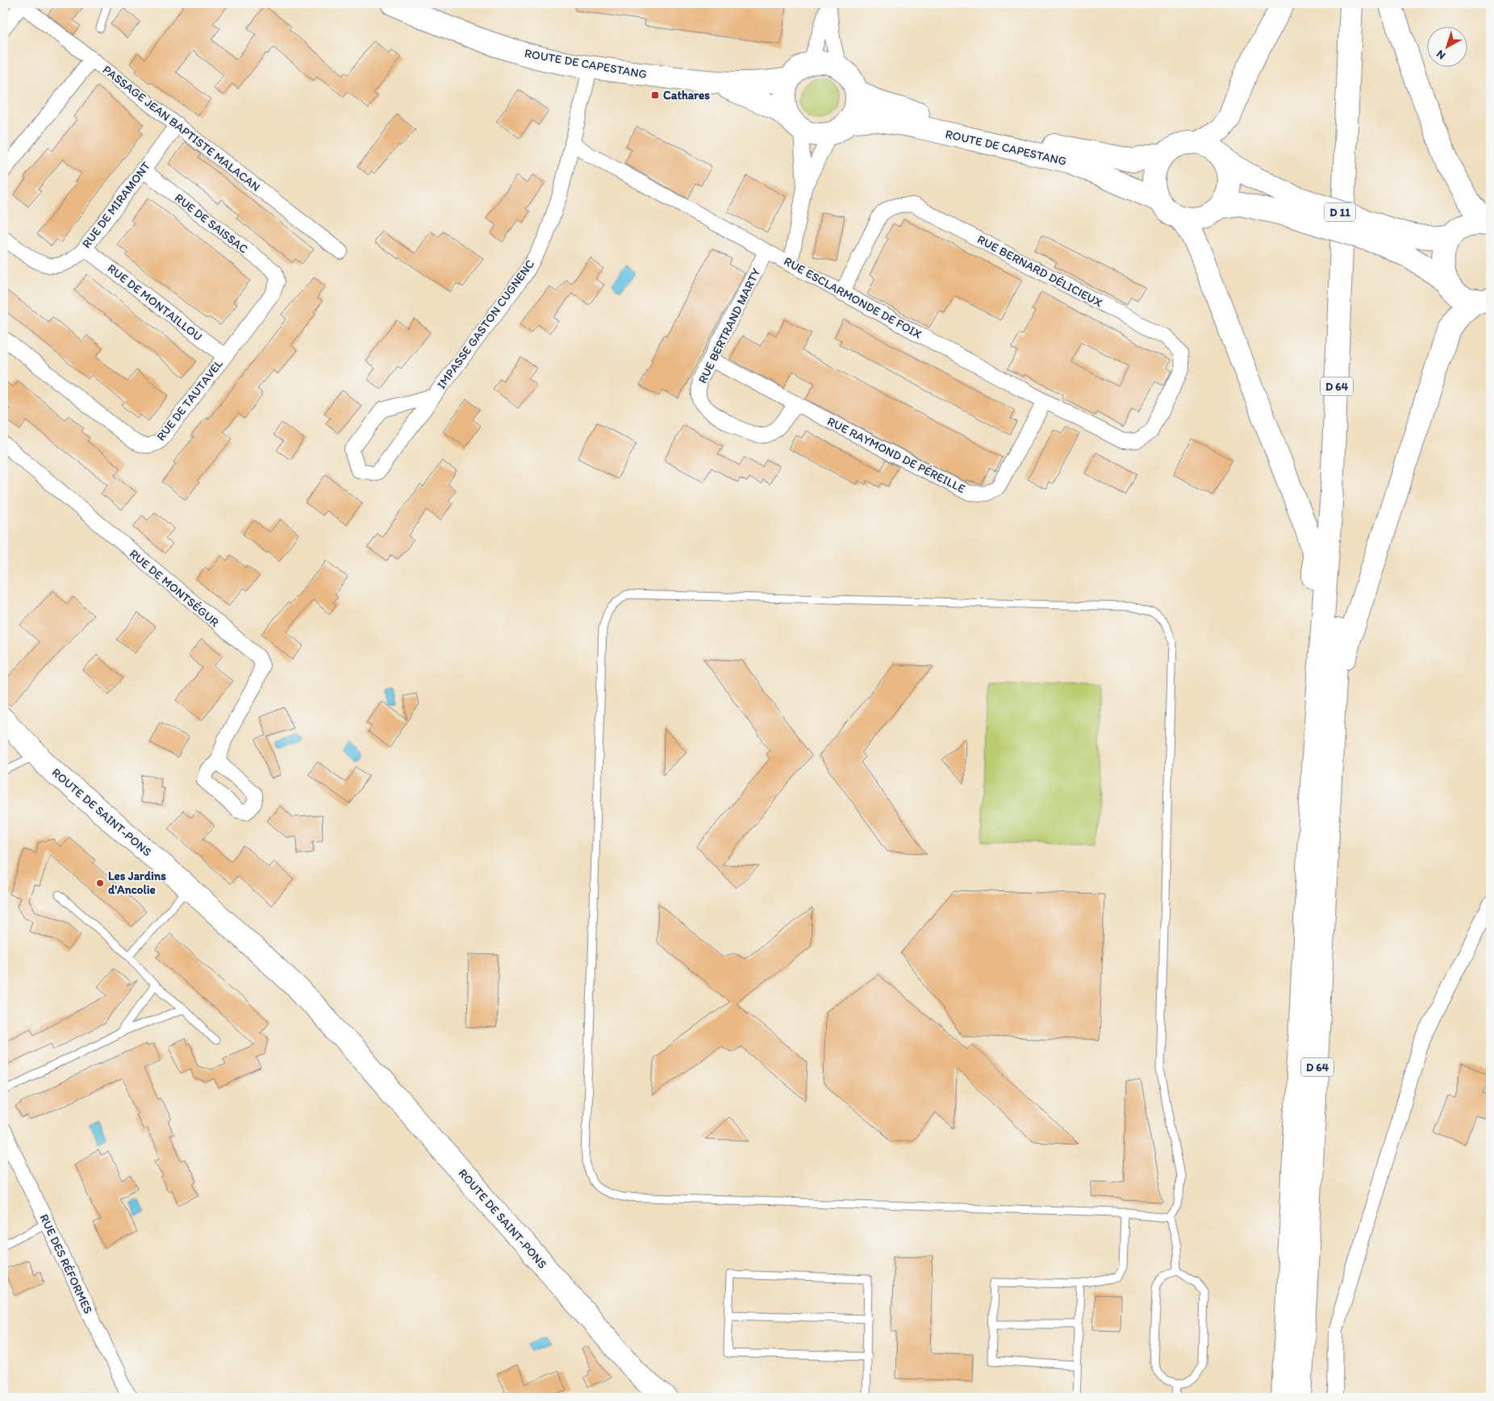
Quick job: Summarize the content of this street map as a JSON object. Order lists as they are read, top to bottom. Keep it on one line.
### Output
{"streets":{"main road":["ROUTE DE CAPESTANG","D 11","D 64","ROUTE DE SAINT-PONS"],"street":["PASSAGE JEAN BAPTISTE MALACAN","RUE DE MIRAMONT","RUE DE SAISSAC","RUE BERNARD DÉLICIEUX","RUE ESCLARMONDE DE FOIX","RUE DE MONTAILLOU","IMPASSE GASTON CUGNENC","RUE BERTRAND MARTY","RUE DE TAUTAVEL","RUE RAYMOND DE PÉREILLE","RUE DE MONTSÉGUR","RUE DES RÉFORMES"]},"crossings":[["ROUTE DE CAPESTANG","D 11"],["ROUTE DE CAPESTANG","IMPASSE GASTON CUGNENC"],["PASSAGE JEAN BAPTISTE MALACAN","RUE DE MIRAMONT"],["RUE DE MIRAMONT","RUE DE SAISSAC"],["RUE DE MIRAMONT","RUE DE MONTAILLOU"],["RUE DE SAISSAC","RUE DE TAUTAVEL"],["RUE BERNARD DÉLICIEUX","RUE ESCLARMONDE DE FOIX"],["RUE ESCLARMONDE DE FOIX","IMPASSE GASTON CUGNENC"],["RUE ESCLARMONDE DE FOIX","RUE BERTRAND MARTY"],["RUE ESCLARMONDE DE FOIX","RUE RAYMOND DE PÉREILLE"],["RUE DE MONTAILLOU","RUE DE TAUTAVEL"],["RUE BERTRAND MARTY","RUE RAYMOND DE PÉREILLE"]],"places":{"transit":["Cathares"],"other":["Les Jardins d'Ancolie"]},"north":"bottom left"}
